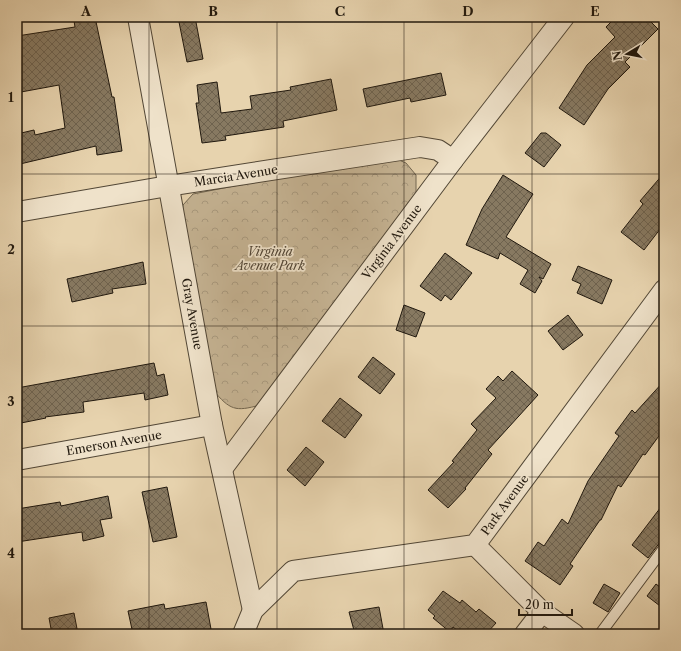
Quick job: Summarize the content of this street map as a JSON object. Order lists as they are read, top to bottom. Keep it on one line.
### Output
{"streets":{"street":["Marcia Avenue","Virginia Avenue","Gray Avenue","Emerson Avenue","Park Avenue"]},"crossings":[["Marcia Avenue","Virginia Avenue"],["Marcia Avenue","Gray Avenue"],["Virginia Avenue","Gray Avenue"],["Gray Avenue","Emerson Avenue"],["Gray Avenue","Park Avenue"]],"parks":["Virginia Avenue Park"],"scale_bar":"20 m","north":"left","grid":{"columns":["A","B","C","D","E"],"rows":["1","2","3","4"]}}
